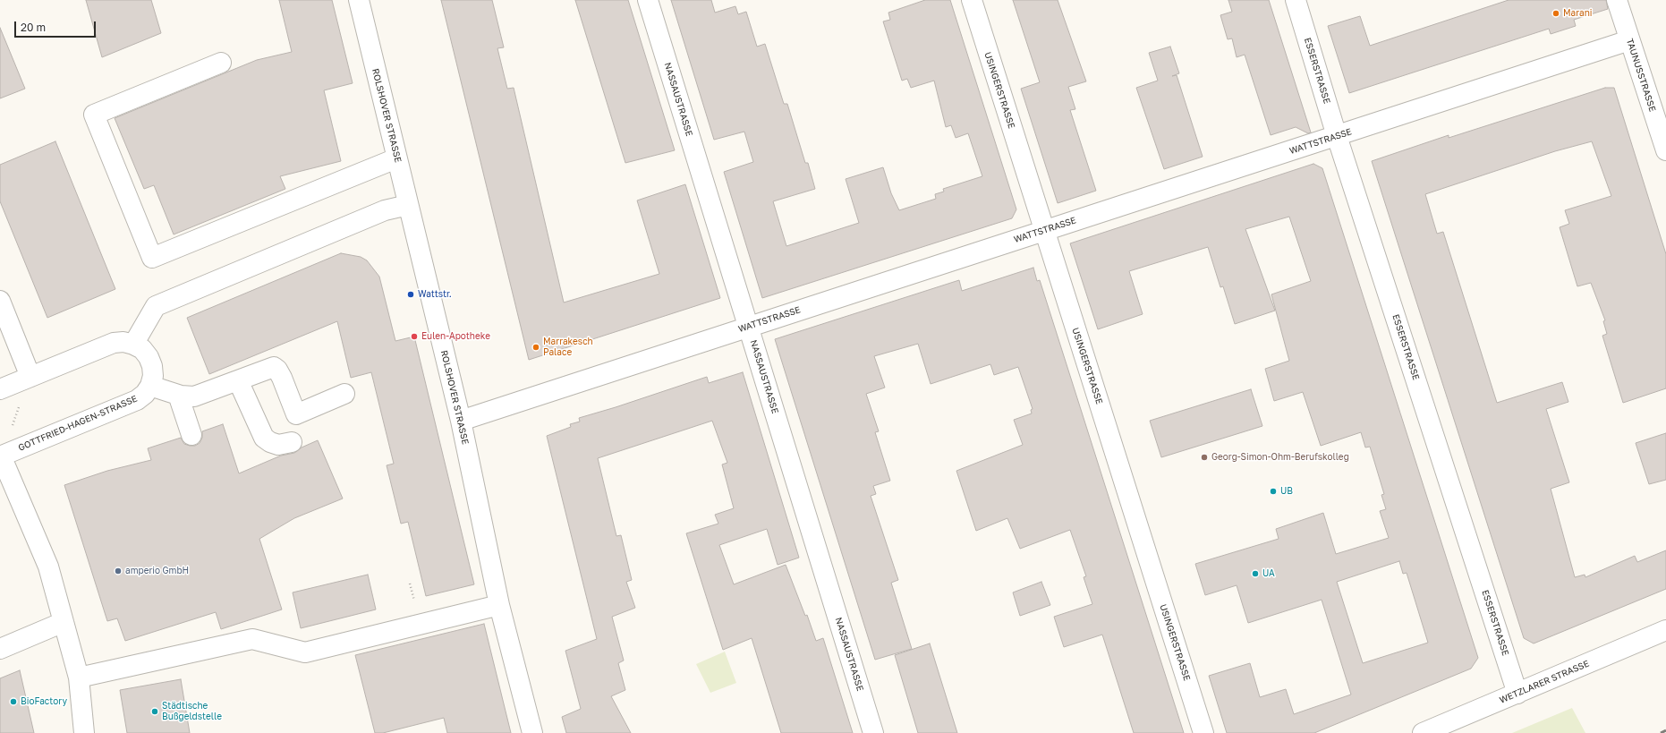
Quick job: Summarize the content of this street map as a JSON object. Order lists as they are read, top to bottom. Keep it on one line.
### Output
{"streets":{"street":["ESSERSTRASSE","TAUNUSSTRASSE","USINGERSTRASSE","NASSAUSTRASSE","ROLSHOVER STRASSE","WATTSTRASSE","GOTTFRIED-HAGEN-STRASSE","WETZLARER STRASSE"]},"crossings":[["ESSERSTRASSE","WATTSTRASSE"],["ESSERSTRASSE","WETZLARER STRASSE"],["TAUNUSSTRASSE","WATTSTRASSE"],["USINGERSTRASSE","WATTSTRASSE"],["NASSAUSTRASSE","WATTSTRASSE"],["ROLSHOVER STRASSE","WATTSTRASSE"]],"places":["Marani","Wattstr.","Eulen-Apotheke","Marrakesch Palace","Georg-Simon-Ohm-Berufskolleg","UB","amperio GmbH","UA","BioFactory","Städtische Bußgeldstelle"],"scale_bar":"20 m"}
